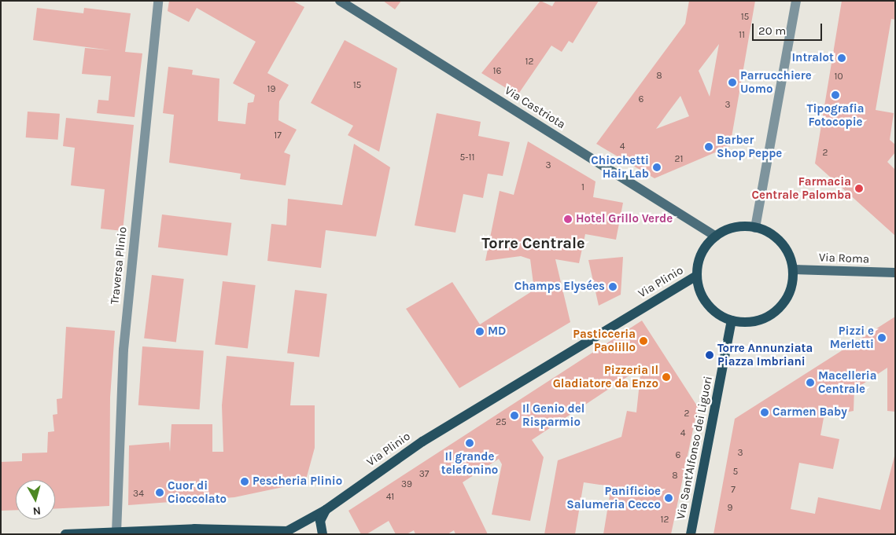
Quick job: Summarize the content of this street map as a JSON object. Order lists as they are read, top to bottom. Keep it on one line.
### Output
{"streets":{"main road":["Via Castriota","Via Roma","Via Plinio","Via Sant'Alfonso dei Liguori"],"street":["Traversa Plinio"]},"crossings":[["Via Castriota","Via Roma"],["Via Castriota","Via Plinio"],["Via Castriota","Via Sant'Alfonso dei Liguori"],["Via Roma","Via Plinio"],["Via Roma","Via Sant'Alfonso dei Liguori"],["Traversa Plinio","Via Plinio"],["Via Plinio","Via Sant'Alfonso dei Liguori"]],"districts":["Torre Centrale"],"places":["Intralot","Parrucchiere Uomo","Tipografia Fotocopie","Barber Shop Peppe","Chicchetti Hair Lab","Farmacia Centrale Palomba","Hotel Grillo Verde","Champs Elysées","MD","Pizzi e Merletti","Pasticceria Paolillo","Torre Annunziata Piazza Imbriani","Pizzeria Il Gladiatore da Enzo","Macelleria Centrale","Carmen Baby","Il Genio del Risparmio","Il grande telefonino","Pescheria Plinio","Cuor di Cioccolato","Panificioe Salumeria Cecco"],"house_numbers":["15","11","12","16","8","10","15","19","6","3","17","4","2","5-11","21","3","1","2","25","4","3","6","5","37","8","39","7","34","41","9","12"],"scale_bar":"20 m","north":"bottom"}
